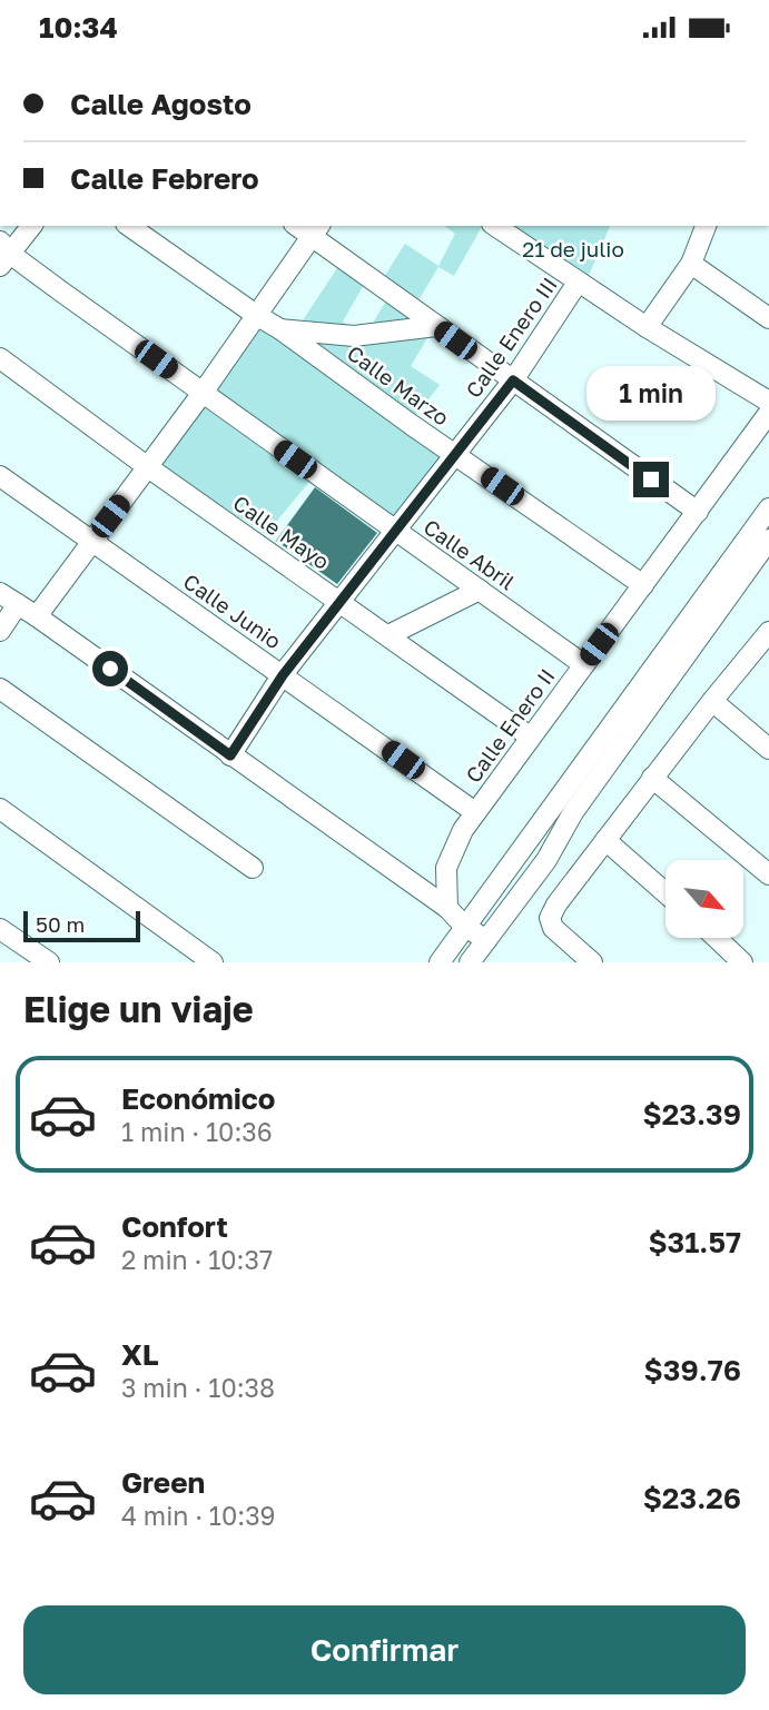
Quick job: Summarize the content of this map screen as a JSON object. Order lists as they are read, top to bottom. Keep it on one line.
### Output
{"streets":{"street":["Calle Enero III","Calle Marzo","Calle Mayo","Calle Abril","Calle Junio","Calle Enero II"]},"crossings":[["Calle Enero III","Calle Marzo"],["Calle Enero III","Calle Mayo"],["Calle Enero III","Calle Abril"],["Calle Enero III","Calle Junio"],["Calle Marzo","Calle Enero II"],["Calle Mayo","Calle Enero II"],["Calle Abril","Calle Enero II"],["Calle Junio","Calle Enero II"]],"parks":["21 de julio"],"scale_bar":"50 m","north":"bottom right","page":{"status":"10:34","banner":["Calle Agosto","Calle Febrero"],"bubble":"1 min","scale":"50 m","heading":"Elige un viaje","list":[{"name":"Económico","note":"1 min · 10:36","value":"$23.39"},{"name":"Confort","note":"2 min · 10:37","value":"$31.57"},{"name":"XL","note":"3 min · 10:38","value":"$39.76"},{"name":"Green","note":"4 min · 10:39","value":"$23.26"}],"buttons":"Confirmar"}}
